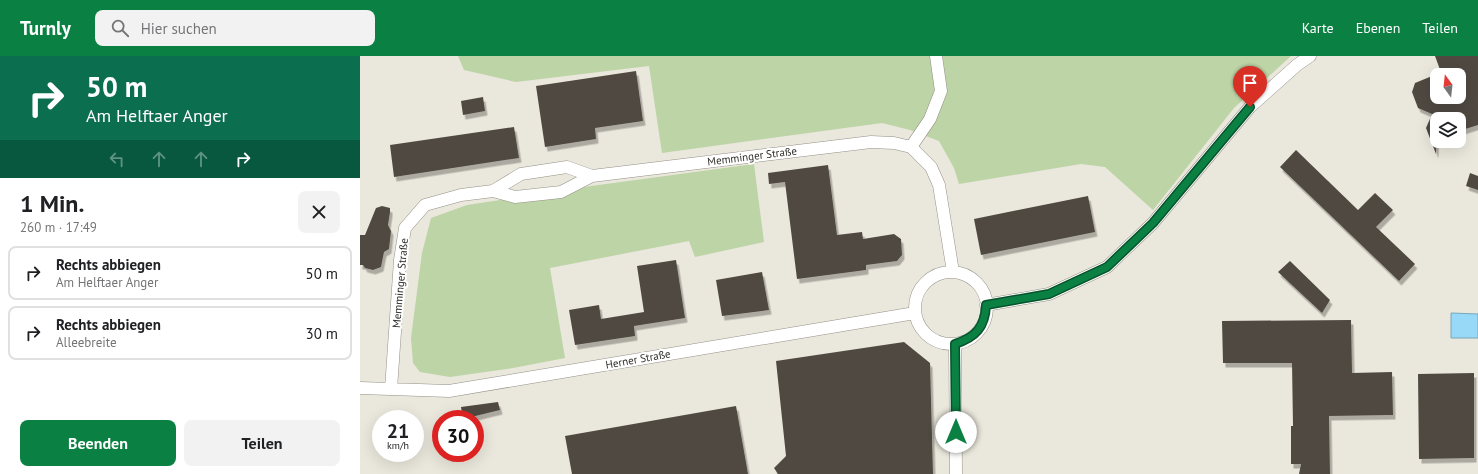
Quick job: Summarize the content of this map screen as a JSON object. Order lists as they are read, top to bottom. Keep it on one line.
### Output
{"streets":{"street":["Memminger Straße","Herner Straße"]},"crossings":[["Memminger Straße","Herner Straße"]],"north":"top","page":{"header":"Turnly","search":"Hier suchen","nav":["Karte","Ebenen","Teilen"],"turn":["50 m","Am Helftaer Anger"],"heading":["1 Min.","260 m · 17:49"],"list":[{"name":"Rechts abbiegen","note":"Am Helftaer Anger","value":"50 m"},{"name":"Rechts abbiegen","note":"Alleebreite","value":"30 m"}],"speed":"21 km/h","limit":"30","buttons":["Beenden","Teilen"]}}
